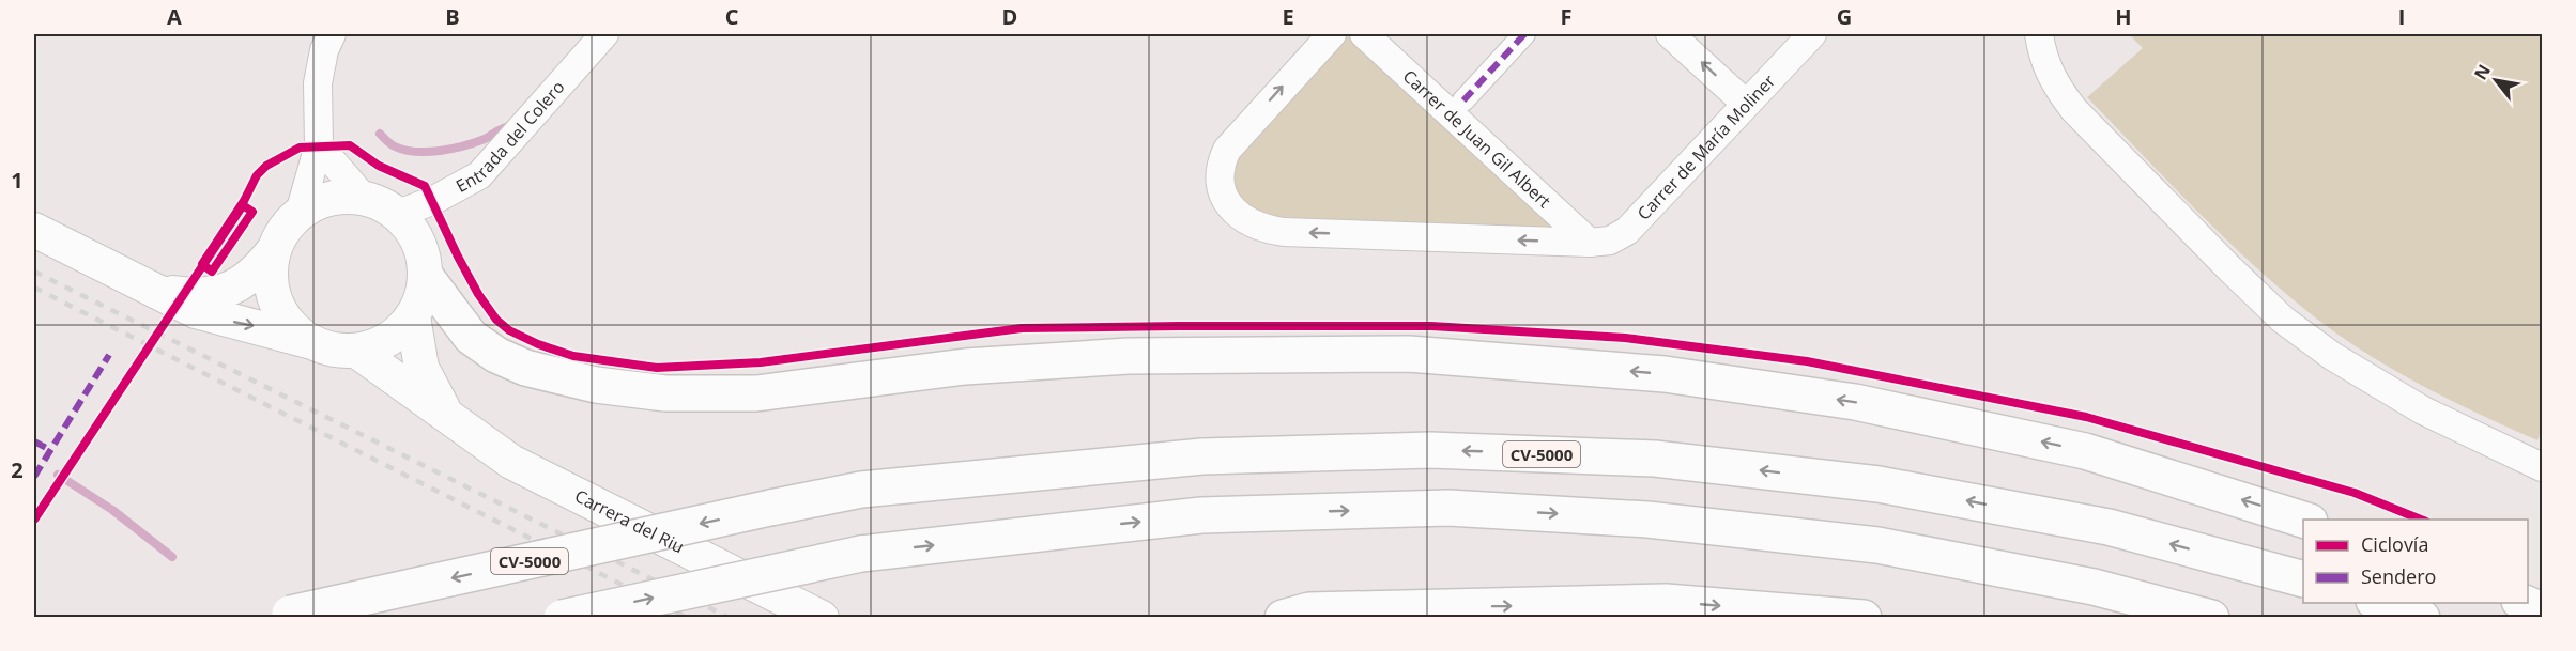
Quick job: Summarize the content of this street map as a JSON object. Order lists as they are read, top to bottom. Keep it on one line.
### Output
{"streets":{"highway":["CV-5000"],"street":["Entrada del Colero","Carrer de Juan Gil Albert","Carrer de María Moliner","Carrera del Riu"]},"crossings":[["Entrada del Colero","Carrera del Riu"],["Carrer de Juan Gil Albert","Carrer de María Moliner"]],"legend":["Ciclovía","Sendero"],"north":"top left","grid":{"columns":["A","B","C","D","E","F","G","H","I"],"rows":["1","2"]}}
